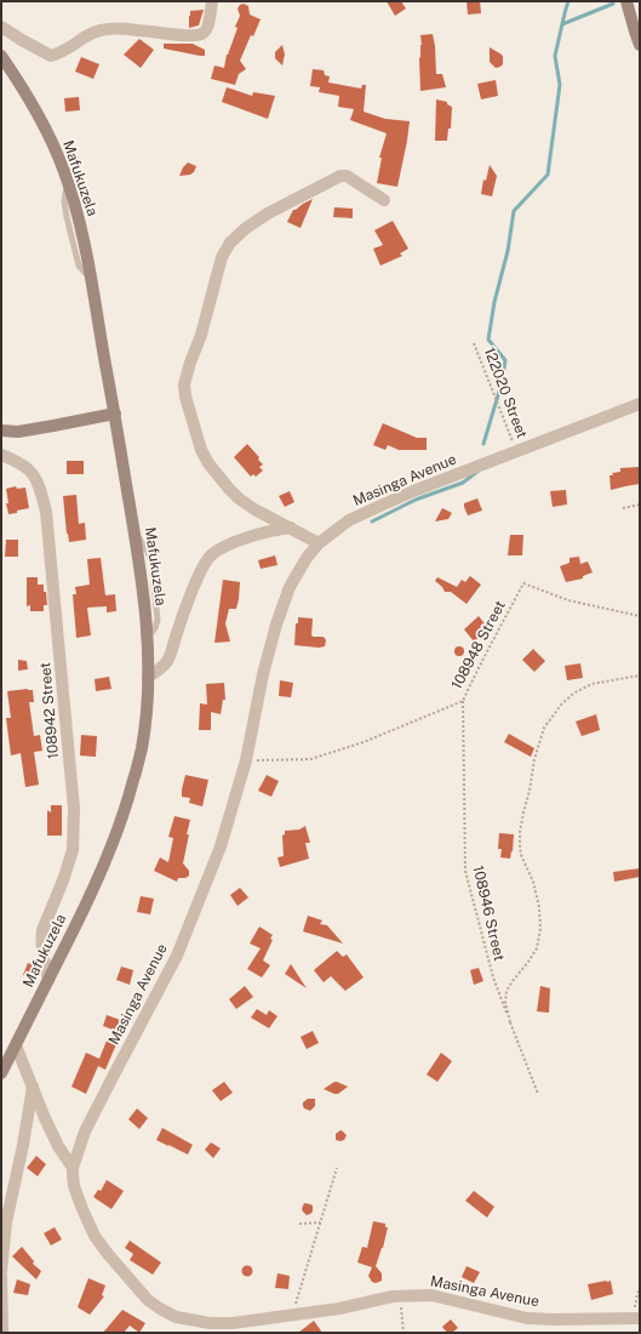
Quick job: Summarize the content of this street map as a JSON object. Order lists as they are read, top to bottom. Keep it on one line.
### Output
{"streets":{"main road":["Mafukuzela"],"street":["Masinga Avenue","108942 Street"],"path":["122020 Street","108948 Street","108946 Street"]},"crossings":[["Mafukuzela","108942 Street"],["122020 Street","Masinga Avenue"],["Masinga Avenue","108948 Street"],["108948 Street","108946 Street"]]}
